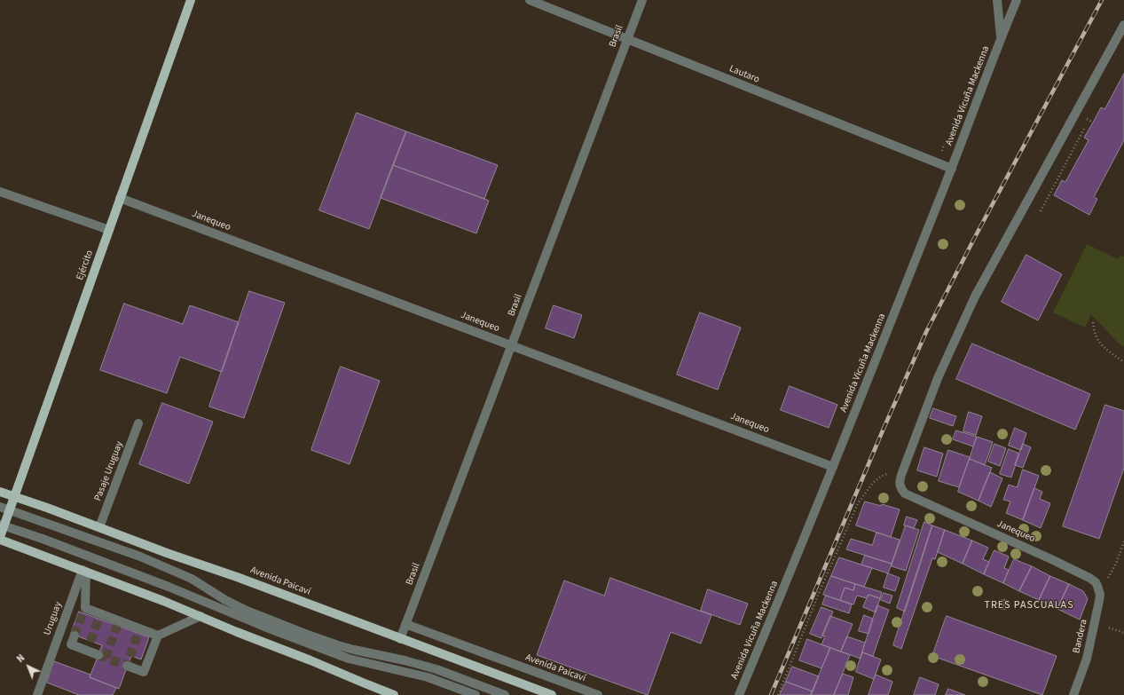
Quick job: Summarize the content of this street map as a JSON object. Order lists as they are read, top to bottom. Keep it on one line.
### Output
{"streets":{"main road":["Ejército","Avenida Paicaví"],"street":["Brasil","Lautaro","Avenida Vicuña Mackenna","Janequeo","Pasaje Uruguay","Uruguay","Bandera"]},"crossings":[["Brasil","Lautaro"],["Brasil","Janequeo"],["Brasil","Avenida Paicaví"],["Lautaro","Avenida Vicuña Mackenna"],["Avenida Vicuña Mackenna","Janequeo"],["Janequeo","Ejército"],["Janequeo","Bandera"],["Ejército","Avenida Paicaví"],["Pasaje Uruguay","Avenida Paicaví"]],"districts":["TRES PASCUALAS"],"north":"top left"}
